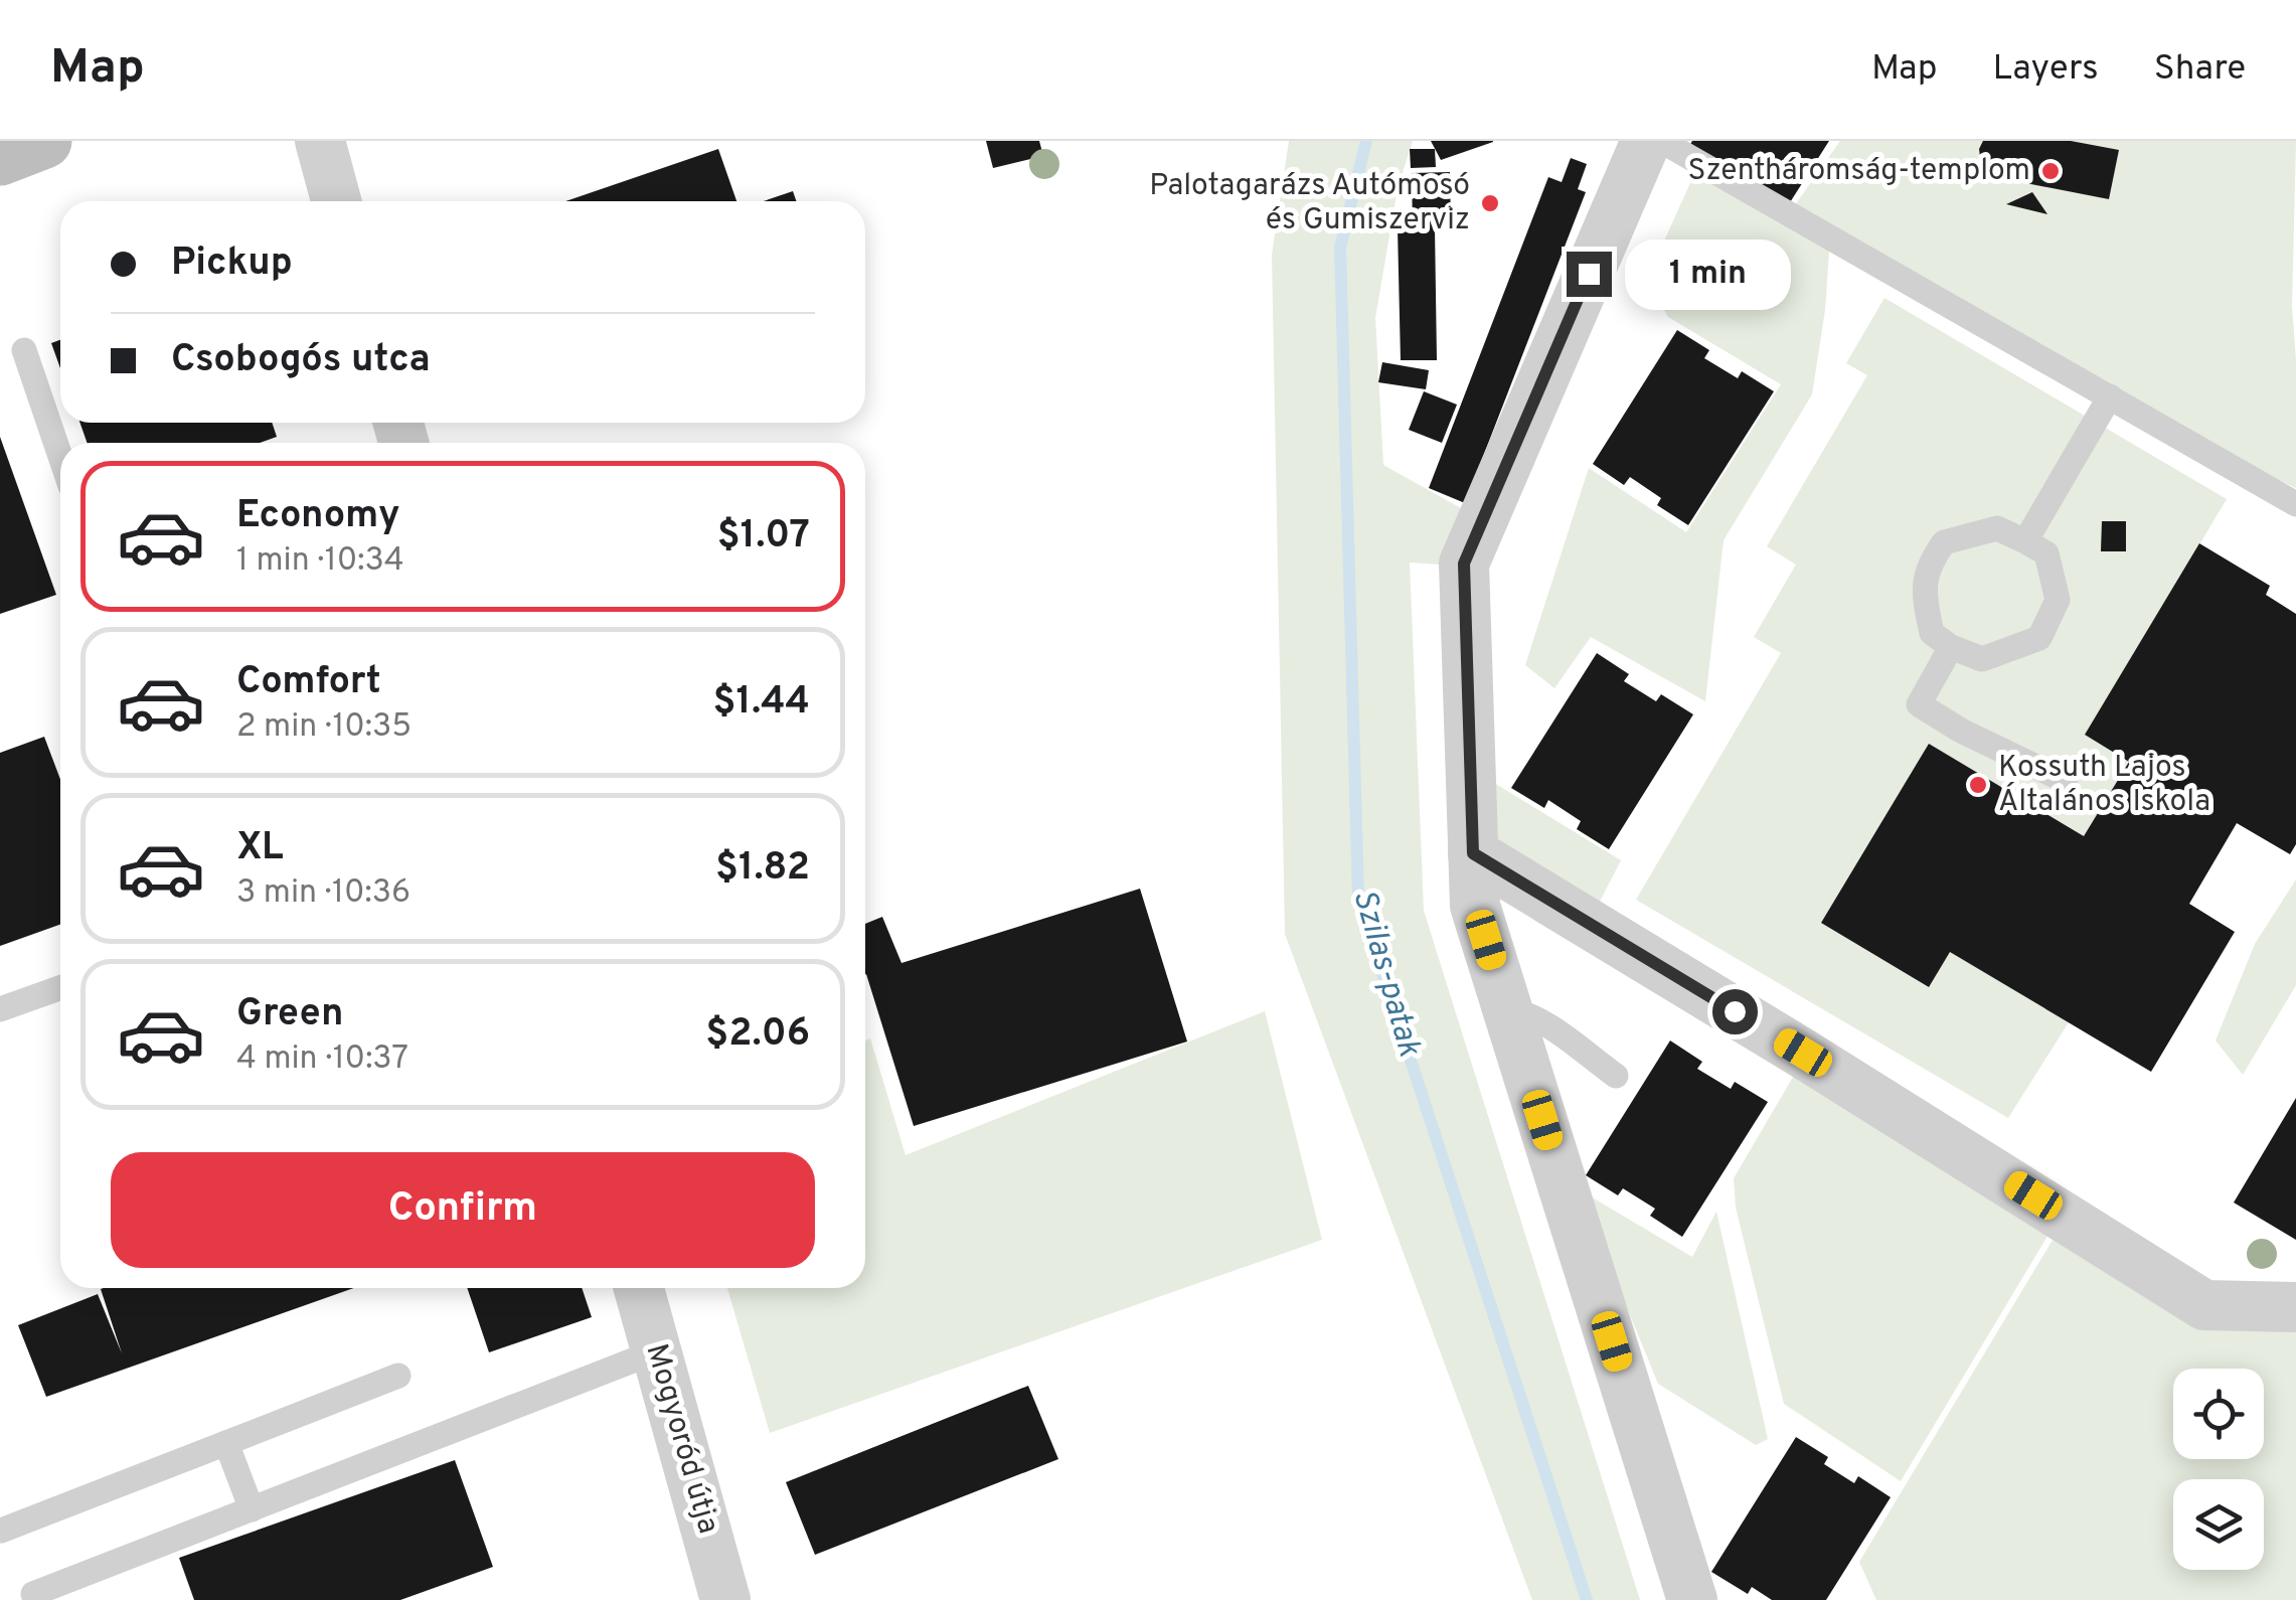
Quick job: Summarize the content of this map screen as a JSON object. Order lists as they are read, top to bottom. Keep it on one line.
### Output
{"streets":{"street":["Mogyoród útja"]},"water":["Szilas-patak"],"places":["Szentháromság-templom","Palotagarázs Autómosó és Gumiszerviz","Kossuth Lajos Általános Iskola"],"page":{"header":"Map","nav":["Map","Layers","Share"],"banner":["Pickup","Csobogós utca"],"bubble":"1 min","list":[{"name":"Economy","note":"1 min · 10:34","value":"$1.07"},{"name":"Comfort","note":"2 min · 10:35","value":"$1.44"},{"name":"XL","note":"3 min · 10:36","value":"$1.82"},{"name":"Green","note":"4 min · 10:37","value":"$2.06"}],"buttons":"Confirm"}}
